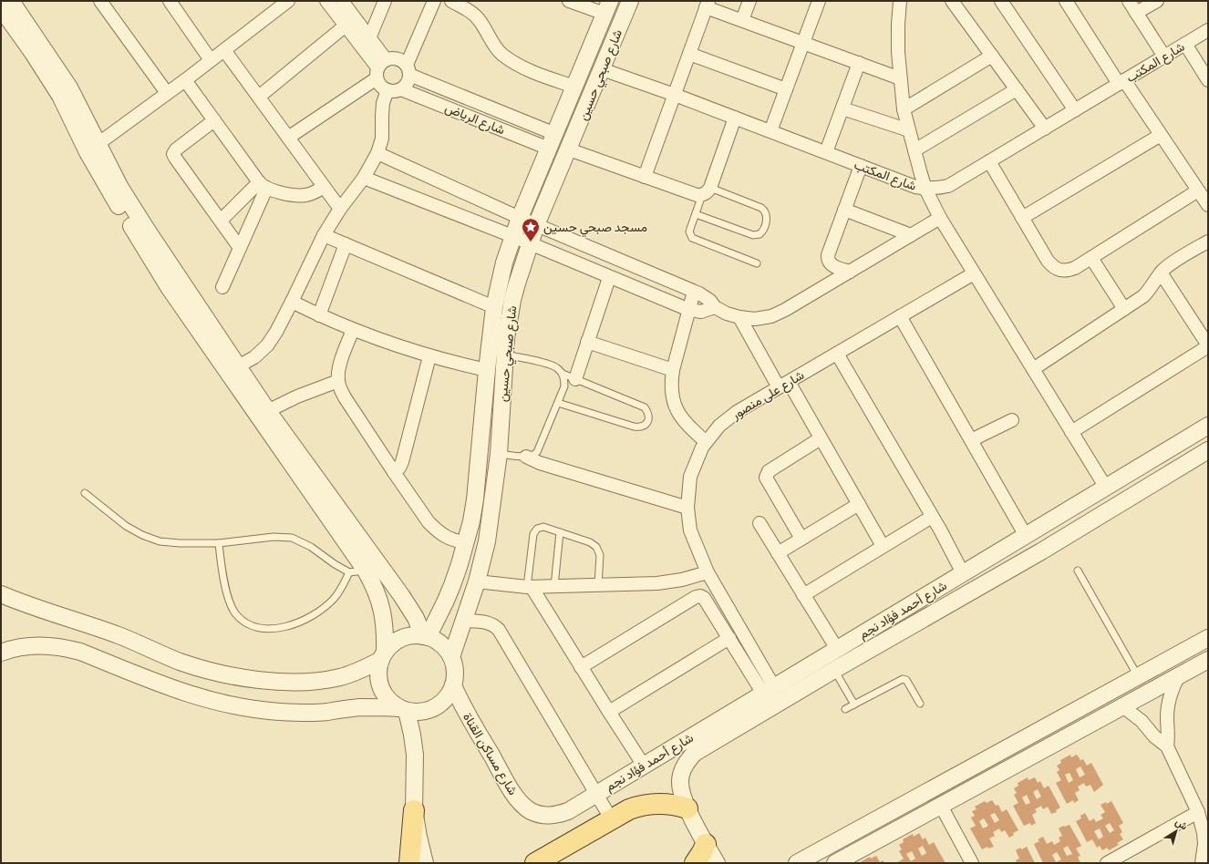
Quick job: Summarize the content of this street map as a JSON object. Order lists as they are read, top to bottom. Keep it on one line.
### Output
{"streets":{"street":["شارع المكتب","شارع صبحي حسين","شارع الرياض","شارع على منصور","شارع أحمد فؤاد نجم","شارع مساكن القناة"]},"crossings":[["شارع المكتب","شارع صبحي حسين"],["شارع صبحي حسين","شارع الرياض"],["شارع صبحي حسين","شارع مساكن القناة"],["شارع على منصور","شارع أحمد فؤاد نجم"],["شارع أحمد فؤاد نجم","شارع مساكن القناة"]],"places":{"place":["مسجد صبحي حسين"]},"north":"top right"}
